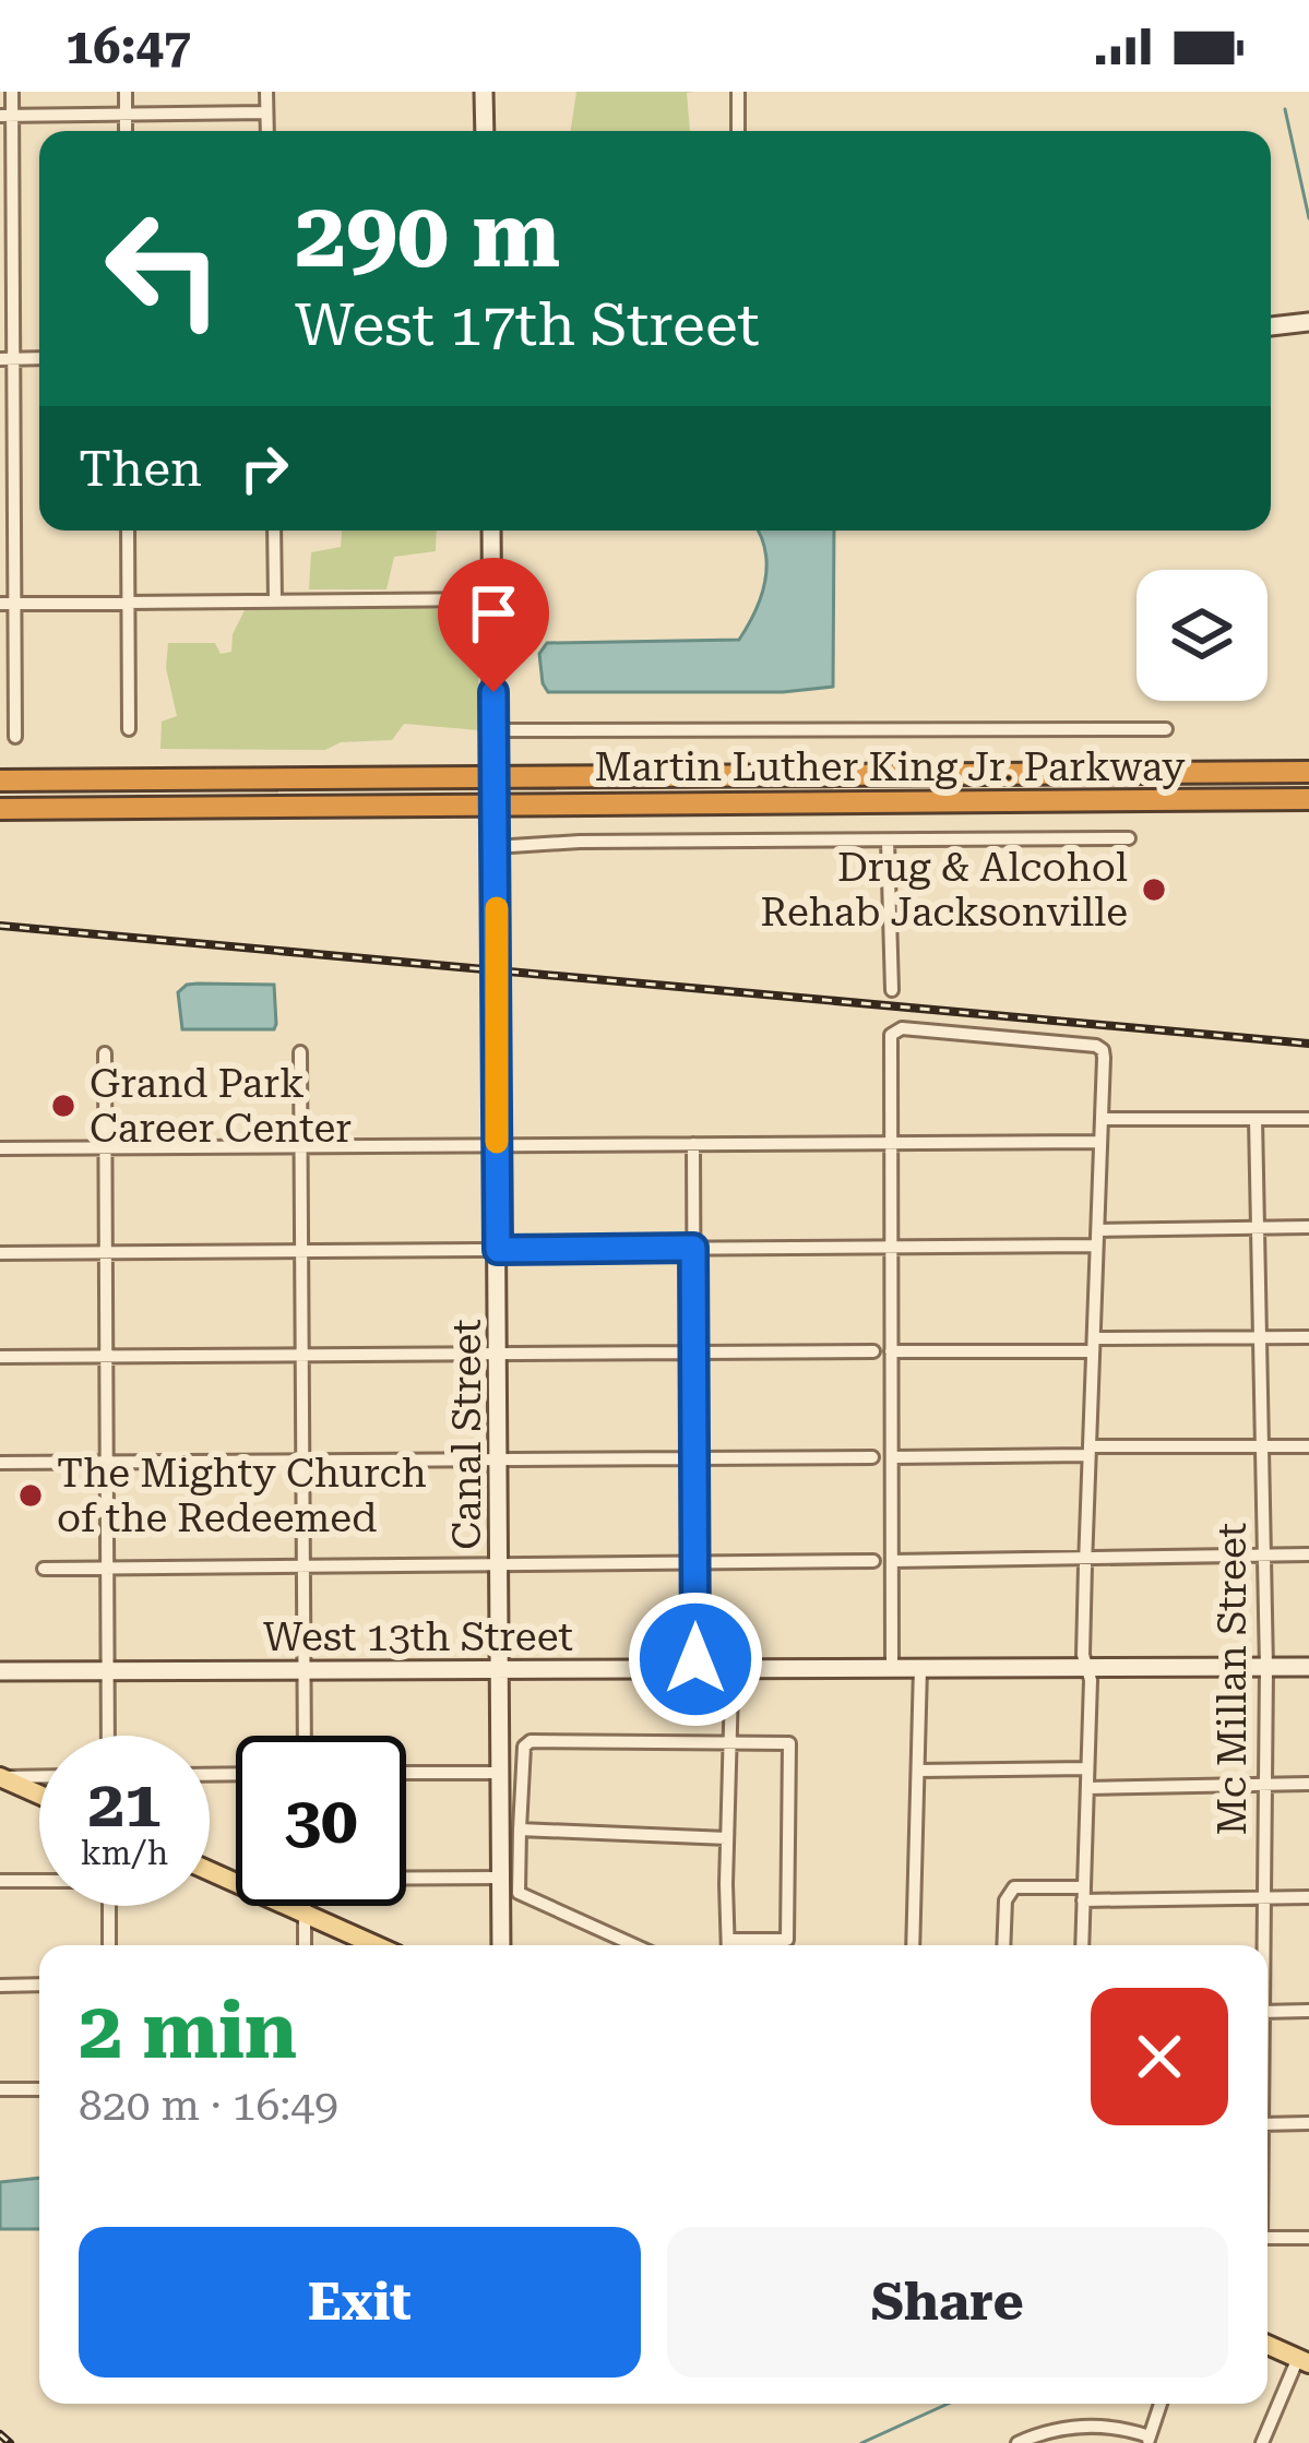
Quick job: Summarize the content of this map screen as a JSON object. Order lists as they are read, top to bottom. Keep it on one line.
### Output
{"streets":{"highway":["Martin Luther King Jr. Parkway"],"street":["Canal Street","West 13th Street","Mc Millan Street"]},"crossings":[["Martin Luther King Jr. Parkway","Canal Street"],["Canal Street","West 13th Street"],["West 13th Street","Mc Millan Street"]],"places":["Drug & Alcohol Rehab Jacksonville","Grand Park Career Center","The Mighty Church of the Redeemed"],"page":{"status":"16:47","turn":["290 m","West 17th Street"],"then":"Then","speed":"21 km/h","limit":"30","heading":["2 min","820 m · 16:49"],"buttons":["Exit","Share"]}}
